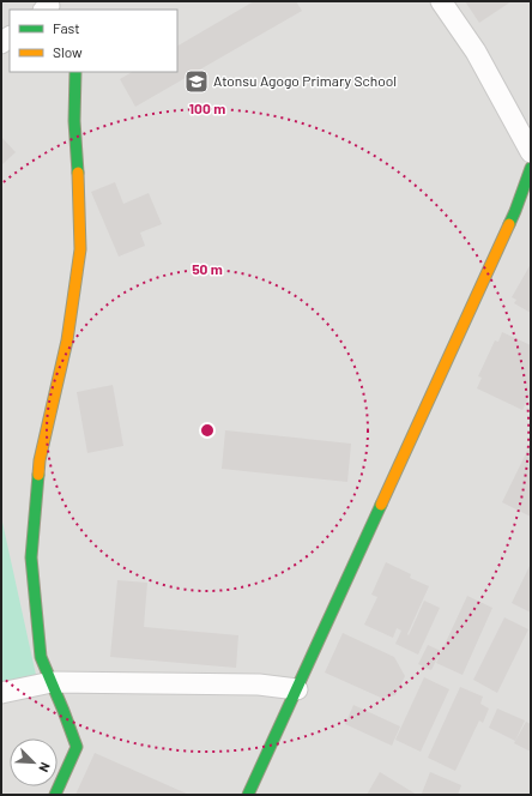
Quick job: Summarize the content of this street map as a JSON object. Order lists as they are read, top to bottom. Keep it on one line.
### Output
{"places":{"school or university":["Atonsu Agogo Primary School"]},"legend":["Fast","Slow"],"north":"bottom right","rings":["100 m","50 m"]}
